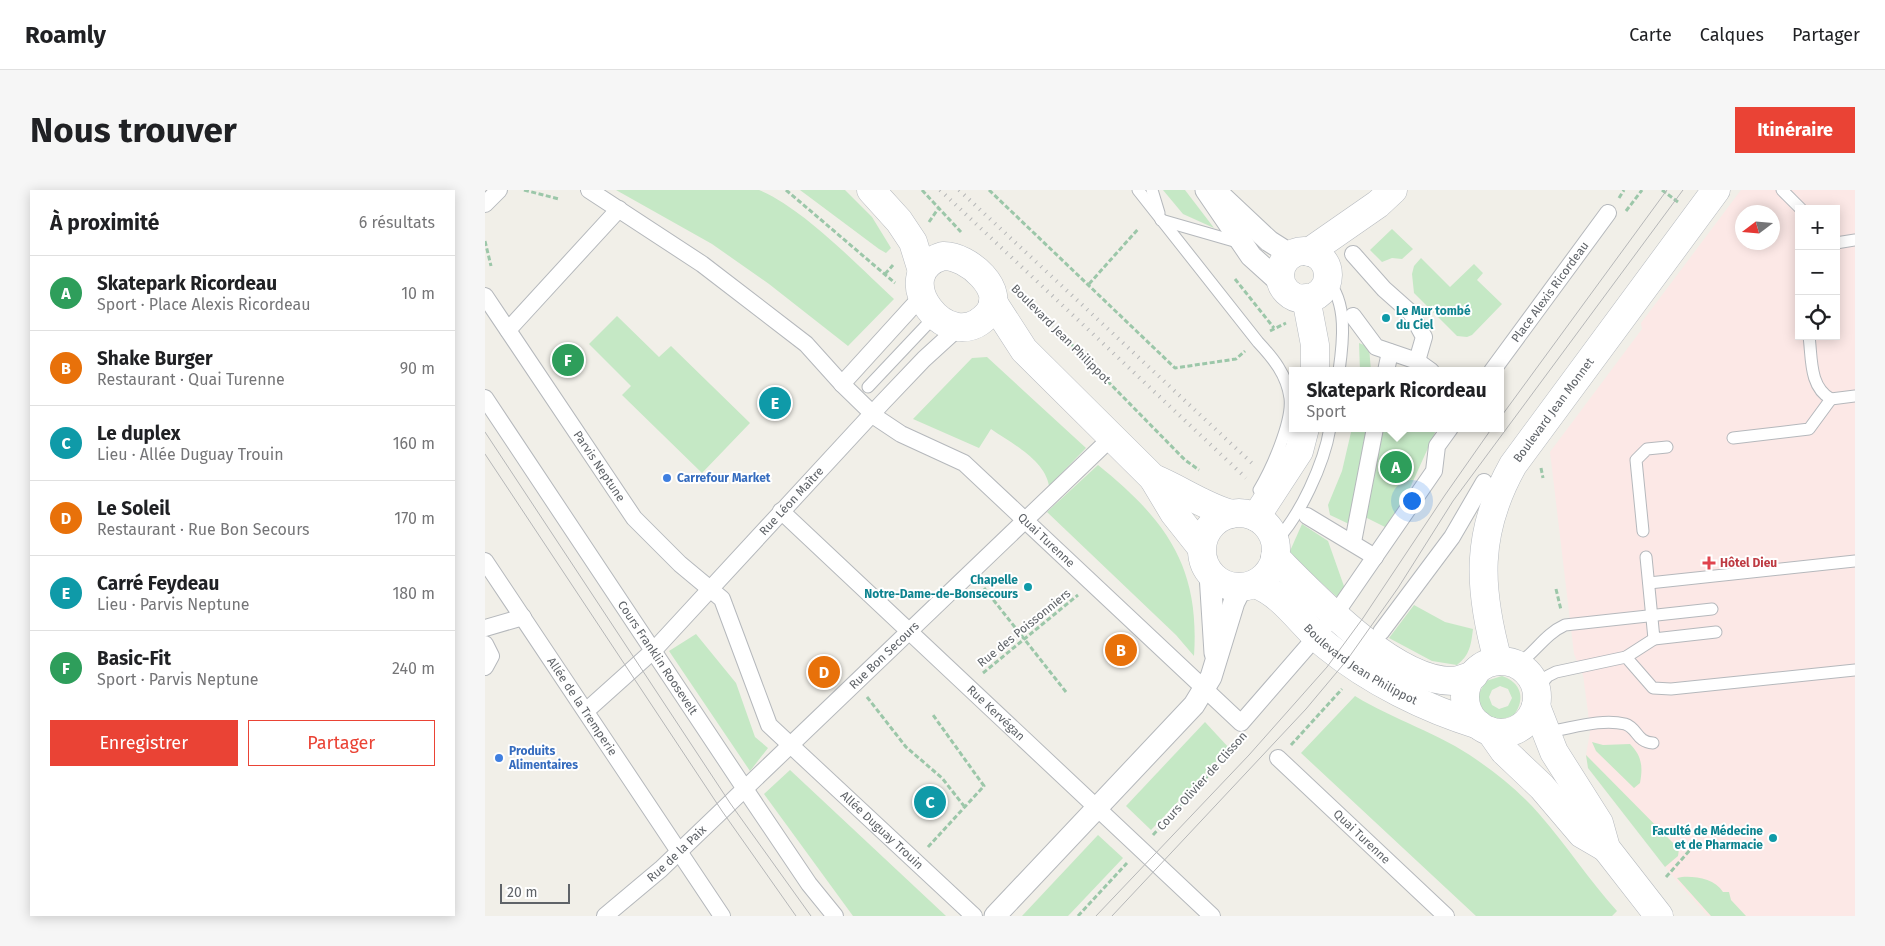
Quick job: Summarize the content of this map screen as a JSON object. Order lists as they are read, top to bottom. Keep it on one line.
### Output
{"streets":{"main road":["Boulevard Jean Philippot","Boulevard Jean Monnet"],"street":["Place Alexis Ricordeau","Parvis Neptune","Rue Léon Maître","Quai Turenne","Rue Bon Secours","Cours Franklin Roosevelt","Allée de la Tremperie","Rue Kervégan","Allée Duguay Trouin","Rue de la Paix"],"path":["Rue des Poissonniers","Cours Olivier de Clisson"]},"crossings":[["Boulevard Jean Philippot","Boulevard Jean Monnet"],["Boulevard Jean Philippot","Rue Léon Maître"],["Boulevard Jean Philippot","Quai Turenne"],["Boulevard Jean Philippot","Rue Bon Secours"],["Parvis Neptune","Rue Léon Maître"],["Rue Léon Maître","Quai Turenne"],["Rue Léon Maître","Cours Franklin Roosevelt"],["Rue Léon Maître","Allée de la Tremperie"],["Rue Léon Maître","Rue Kervégan"],["Quai Turenne","Rue des Poissonniers"],["Quai Turenne","Rue Bon Secours"],["Rue des Poissonniers","Rue Kervégan"],["Rue Bon Secours","Cours Franklin Roosevelt"],["Rue Bon Secours","Rue Kervégan"],["Rue Bon Secours","Allée Duguay Trouin"],["Rue Bon Secours","Rue de la Paix"],["Cours Franklin Roosevelt","Rue de la Paix"],["Allée de la Tremperie","Rue de la Paix"],["Rue Kervégan","Cours Olivier de Clisson"]],"places":{"other":["Le Mur tombé du Ciel","Carrefour Market","Chapelle Notre-Dame-de-Bonsecours","Produits Alimentaires","Faculté de Médecine et de Pharmacie"],"health":["Hôtel Dieu"]},"scale_bar":"20 m","north":"left","page":{"header":"Roamly","nav":["Carte","Calques","Partager"],"buttons":["Itinéraire",["Enregistrer","Partager"]],"title":"Nous trouver","heading":["À proximité","6 résultats"],"map_buttons":["+","−"],"list":[{"mark":"A","name":"Skatepark Ricordeau","note":"Sport · Place Alexis Ricordeau","value":"10 m"},{"mark":"B","name":"Shake Burger","note":"Restaurant · Quai Turenne","value":"90 m"},{"mark":"C","name":"Le duplex","note":"Lieu · Allée Duguay Trouin","value":"160 m"},{"mark":"D","name":"Le Soleil","note":"Restaurant · Rue Bon Secours","value":"170 m"},{"mark":"E","name":"Carré Feydeau","note":"Lieu · Parvis Neptune","value":"180 m"},{"mark":"F","name":"Basic-Fit","note":"Sport · Parvis Neptune","value":"240 m"}],"pins":["F","E","A","B","D","C"],"popup":["Skatepark Ricordeau","Sport"],"scale":"20 m"}}
